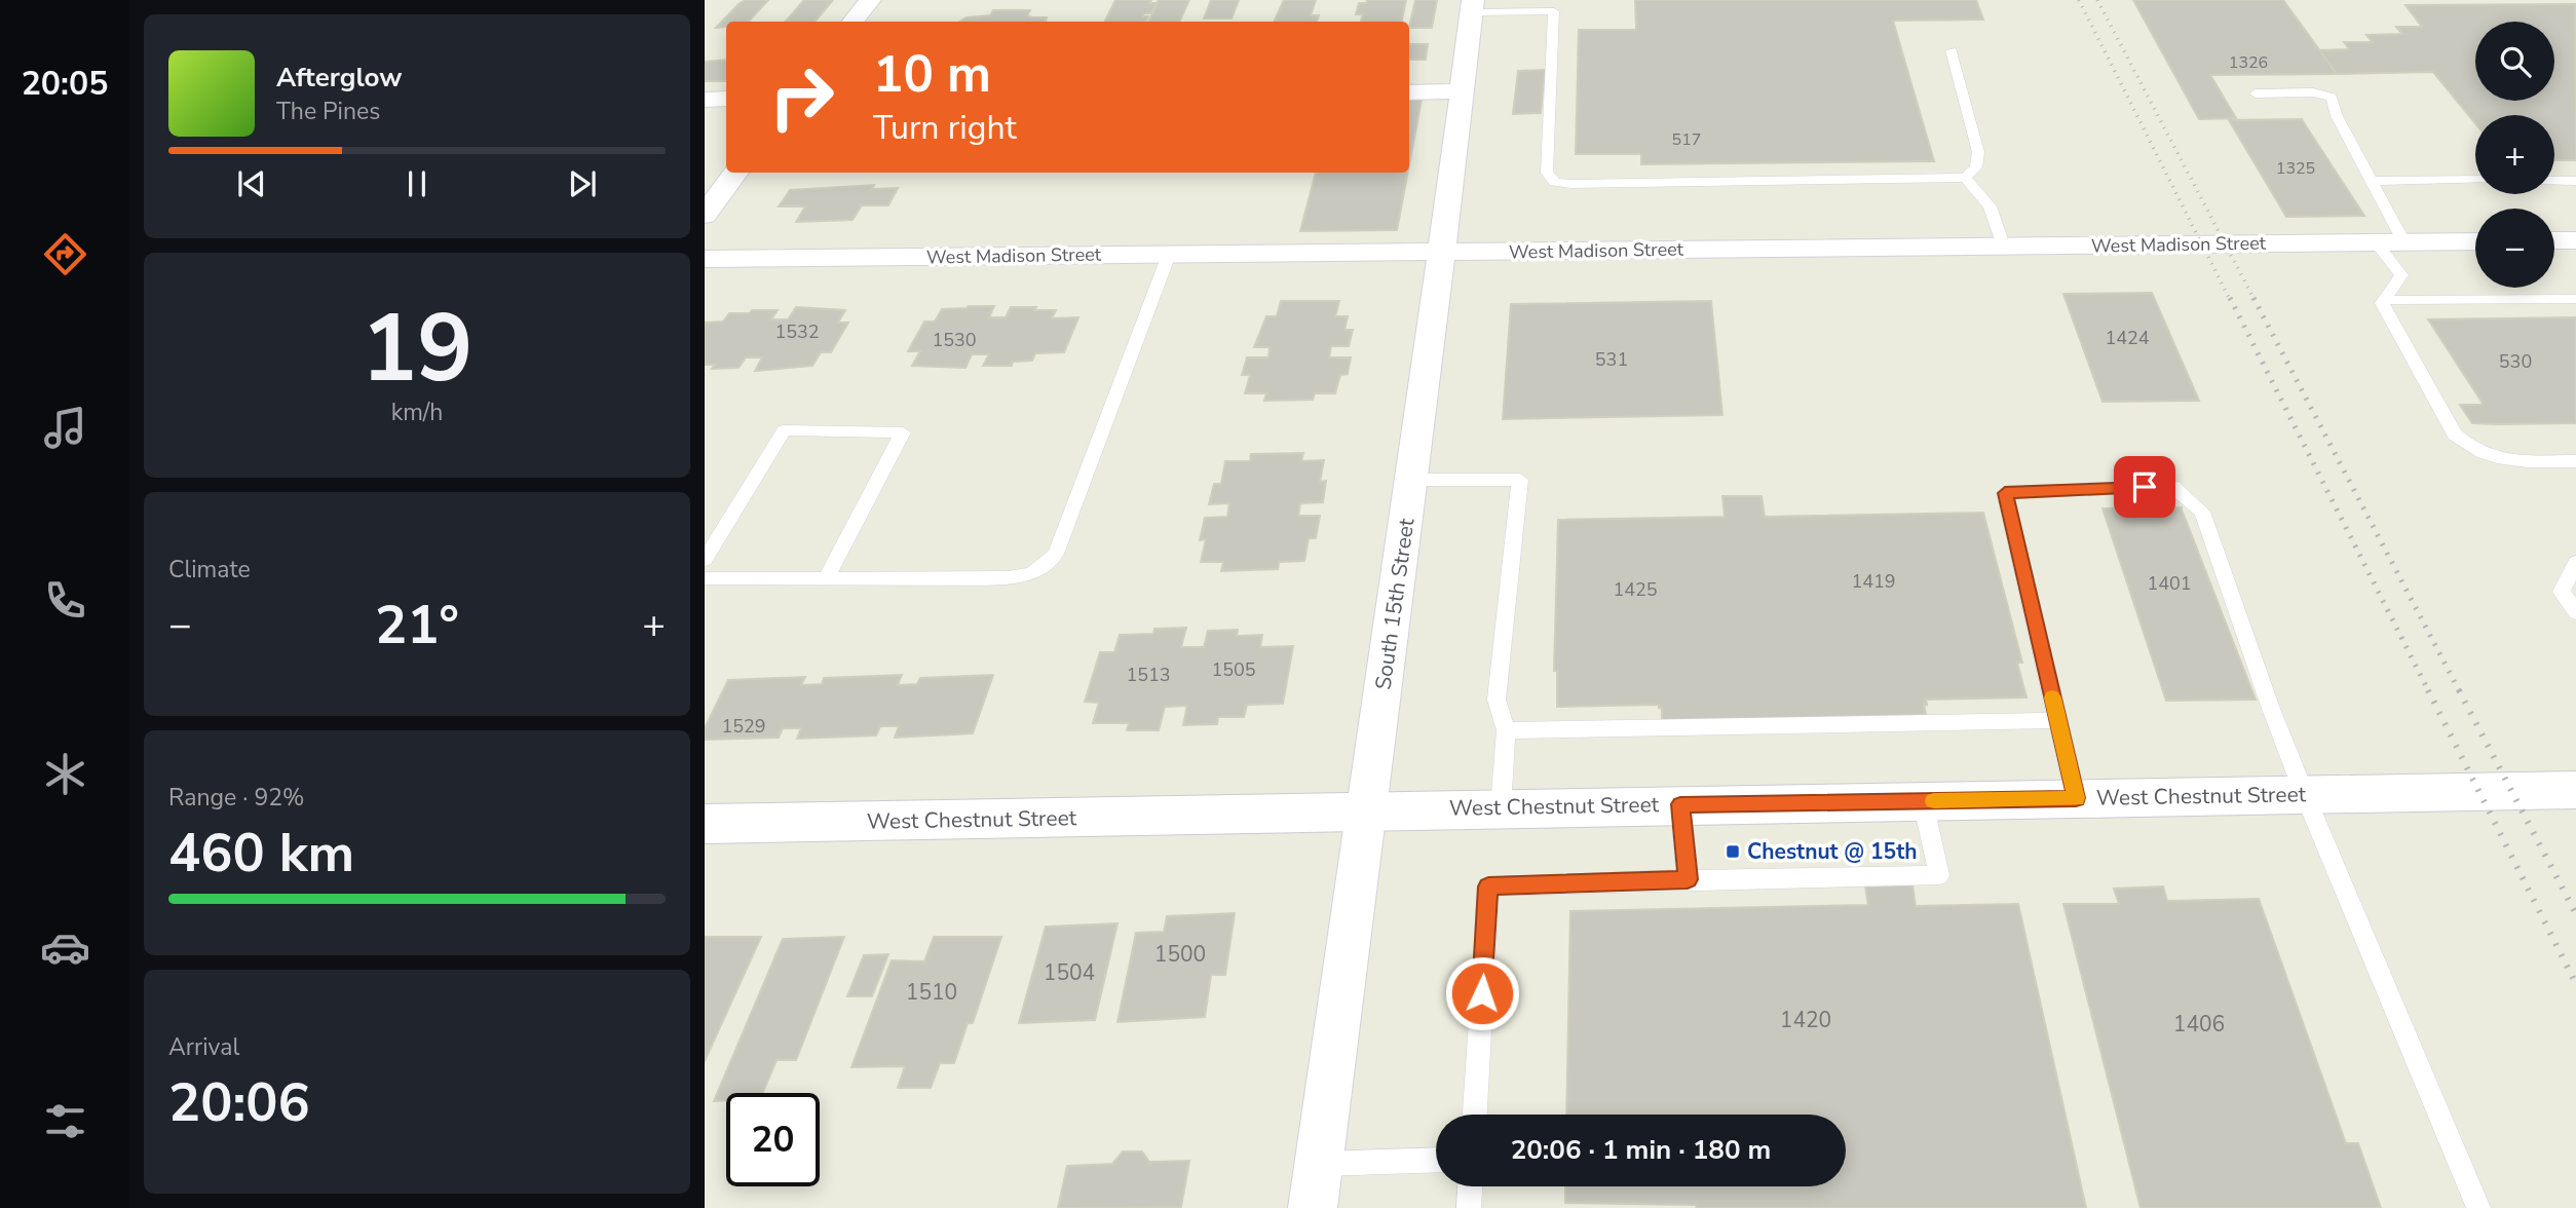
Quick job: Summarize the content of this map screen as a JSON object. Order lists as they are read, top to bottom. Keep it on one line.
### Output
{"streets":{"main road":["West Chestnut Street"],"street":["West Madison Street","South 15th Street"]},"crossings":[["West Madison Street","South 15th Street"],["South 15th Street","West Chestnut Street"]],"places":{"transit":["Chestnut @ 15th"]},"house_numbers":["1326","517","1325","1532","1424","1530","531","530","1419","1401","1425","1505","1513","1529","1500","1504","1510","1420","1406"],"page":{"tabs":"20:05","map_buttons":["+","−"],"turn":["10 m","Turn right"],"song":["Afterglow","The Pines"],"tile":[["19","km/h"],"Climate",["Range · 92%","460 km"],["Arrival","20:06"]],"heat":["−","21°","+"],"limit":"20","trip":"20:06 · 1 min · 180 m"}}
